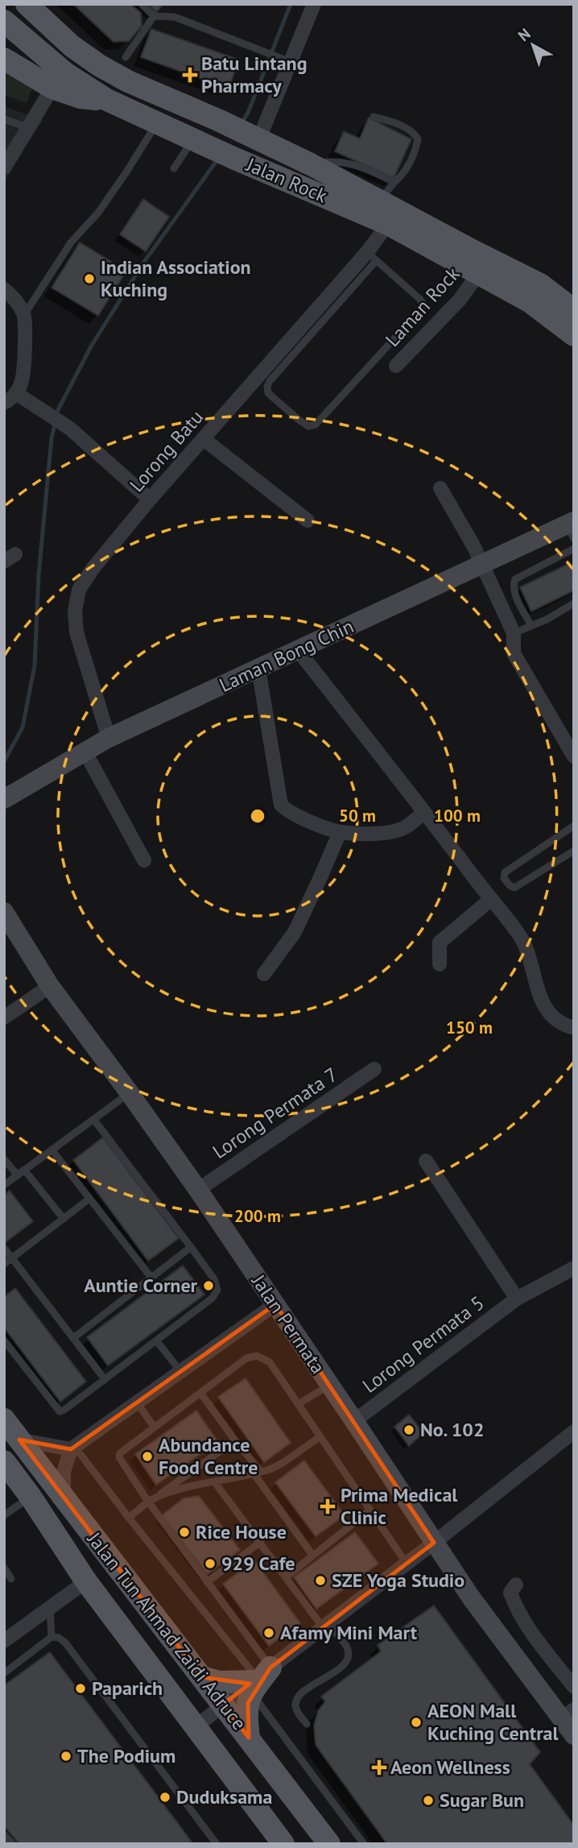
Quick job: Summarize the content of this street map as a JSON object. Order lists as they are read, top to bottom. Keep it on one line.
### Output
{"streets":{"main road":["Jalan Rock","Jalan Tun Ahmad Zaidi Adruce"],"street":["Laman Rock","Lorong Batu","Laman Bong Chin","Lorong Permata 7","Jalan Permata","Lorong Permata 5"]},"crossings":[["Jalan Rock","Laman Rock"],["Jalan Rock","Lorong Batu"],["Lorong Batu","Laman Bong Chin"],["Lorong Permata 7","Jalan Permata"],["Jalan Permata","Lorong Permata 5"]],"places":{"health":["Batu Lintang Pharmacy","Prima Medical Clinic","Aeon Wellness"],"other":["Indian Association Kuching","Auntie Corner","No. 102","Abundance Food Centre","Rice House","929 Cafe","SZE Yoga Studio","Afamy Mini Mart","Paparich","AEON Mall Kuching Central","The Podium","Duduksama","Sugar Bun"]},"north":"top left","rings":["50 m","100 m","150 m","200 m"]}
